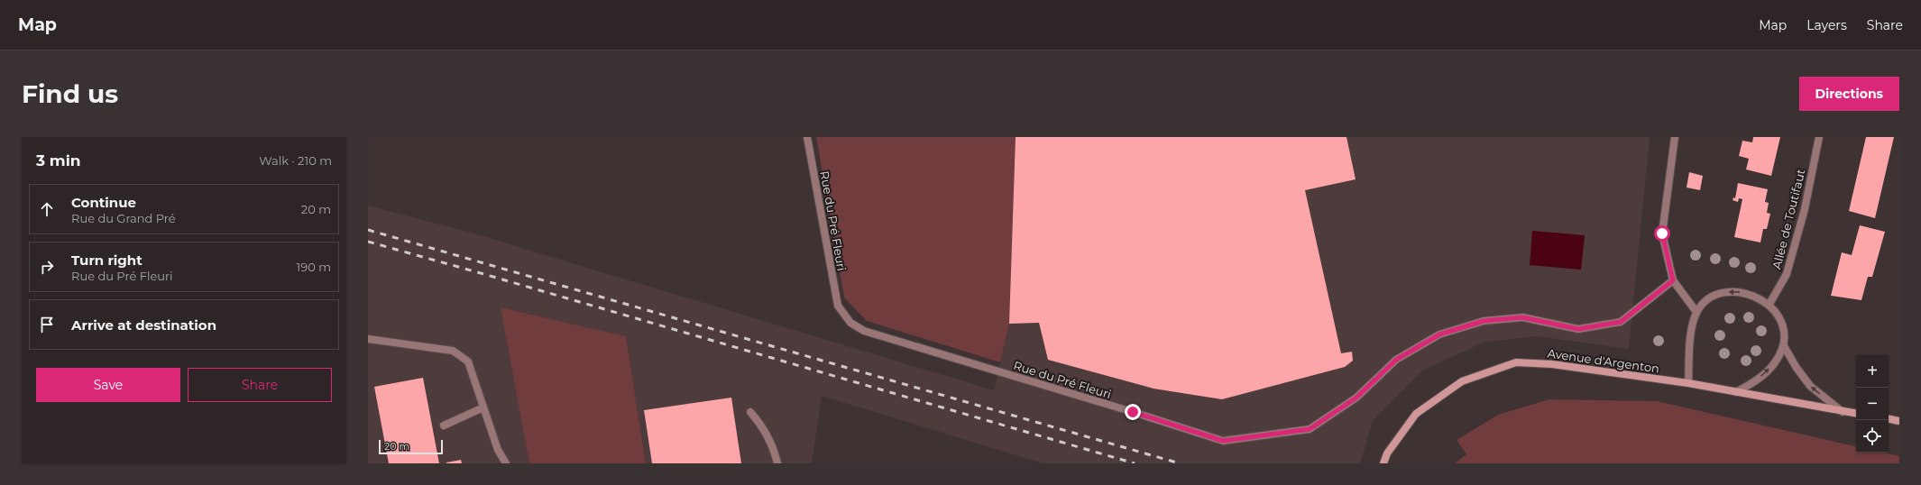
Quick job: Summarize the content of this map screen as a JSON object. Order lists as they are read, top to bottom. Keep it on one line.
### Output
{"streets":{"main road":["Avenue d'Argenton"],"street":["Allée de Toutifaut","Rue du Pré Fleuri"]},"crossings":[["Allée de Toutifaut","Avenue d'Argenton"]],"scale_bar":"20 m","page":{"header":"Map","nav":["Map","Layers","Share"],"buttons":["Directions",["Save","Share"]],"title":"Find us","heading":["3 min","Walk · 210 m"],"list":[["Continue","Rue du Grand Pré","20 m"],["Turn right","Rue du Pré Fleuri","190 m"],"Arrive at destination"],"map_buttons":["+","−"],"scale":"20 m"}}
